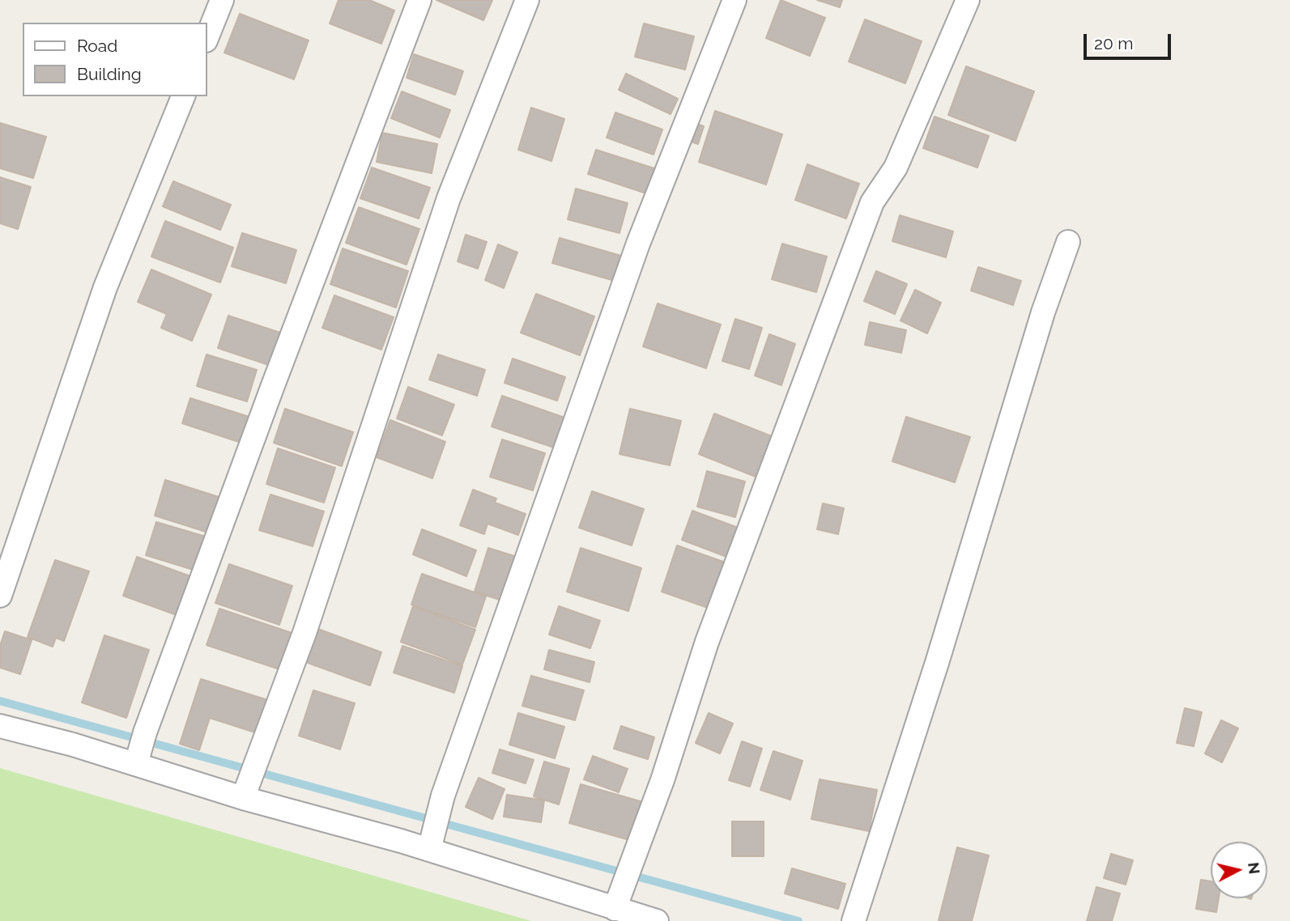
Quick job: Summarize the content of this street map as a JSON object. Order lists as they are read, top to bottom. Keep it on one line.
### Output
{"legend":["Road","Building"],"scale_bar":"20 m","north":"right"}
